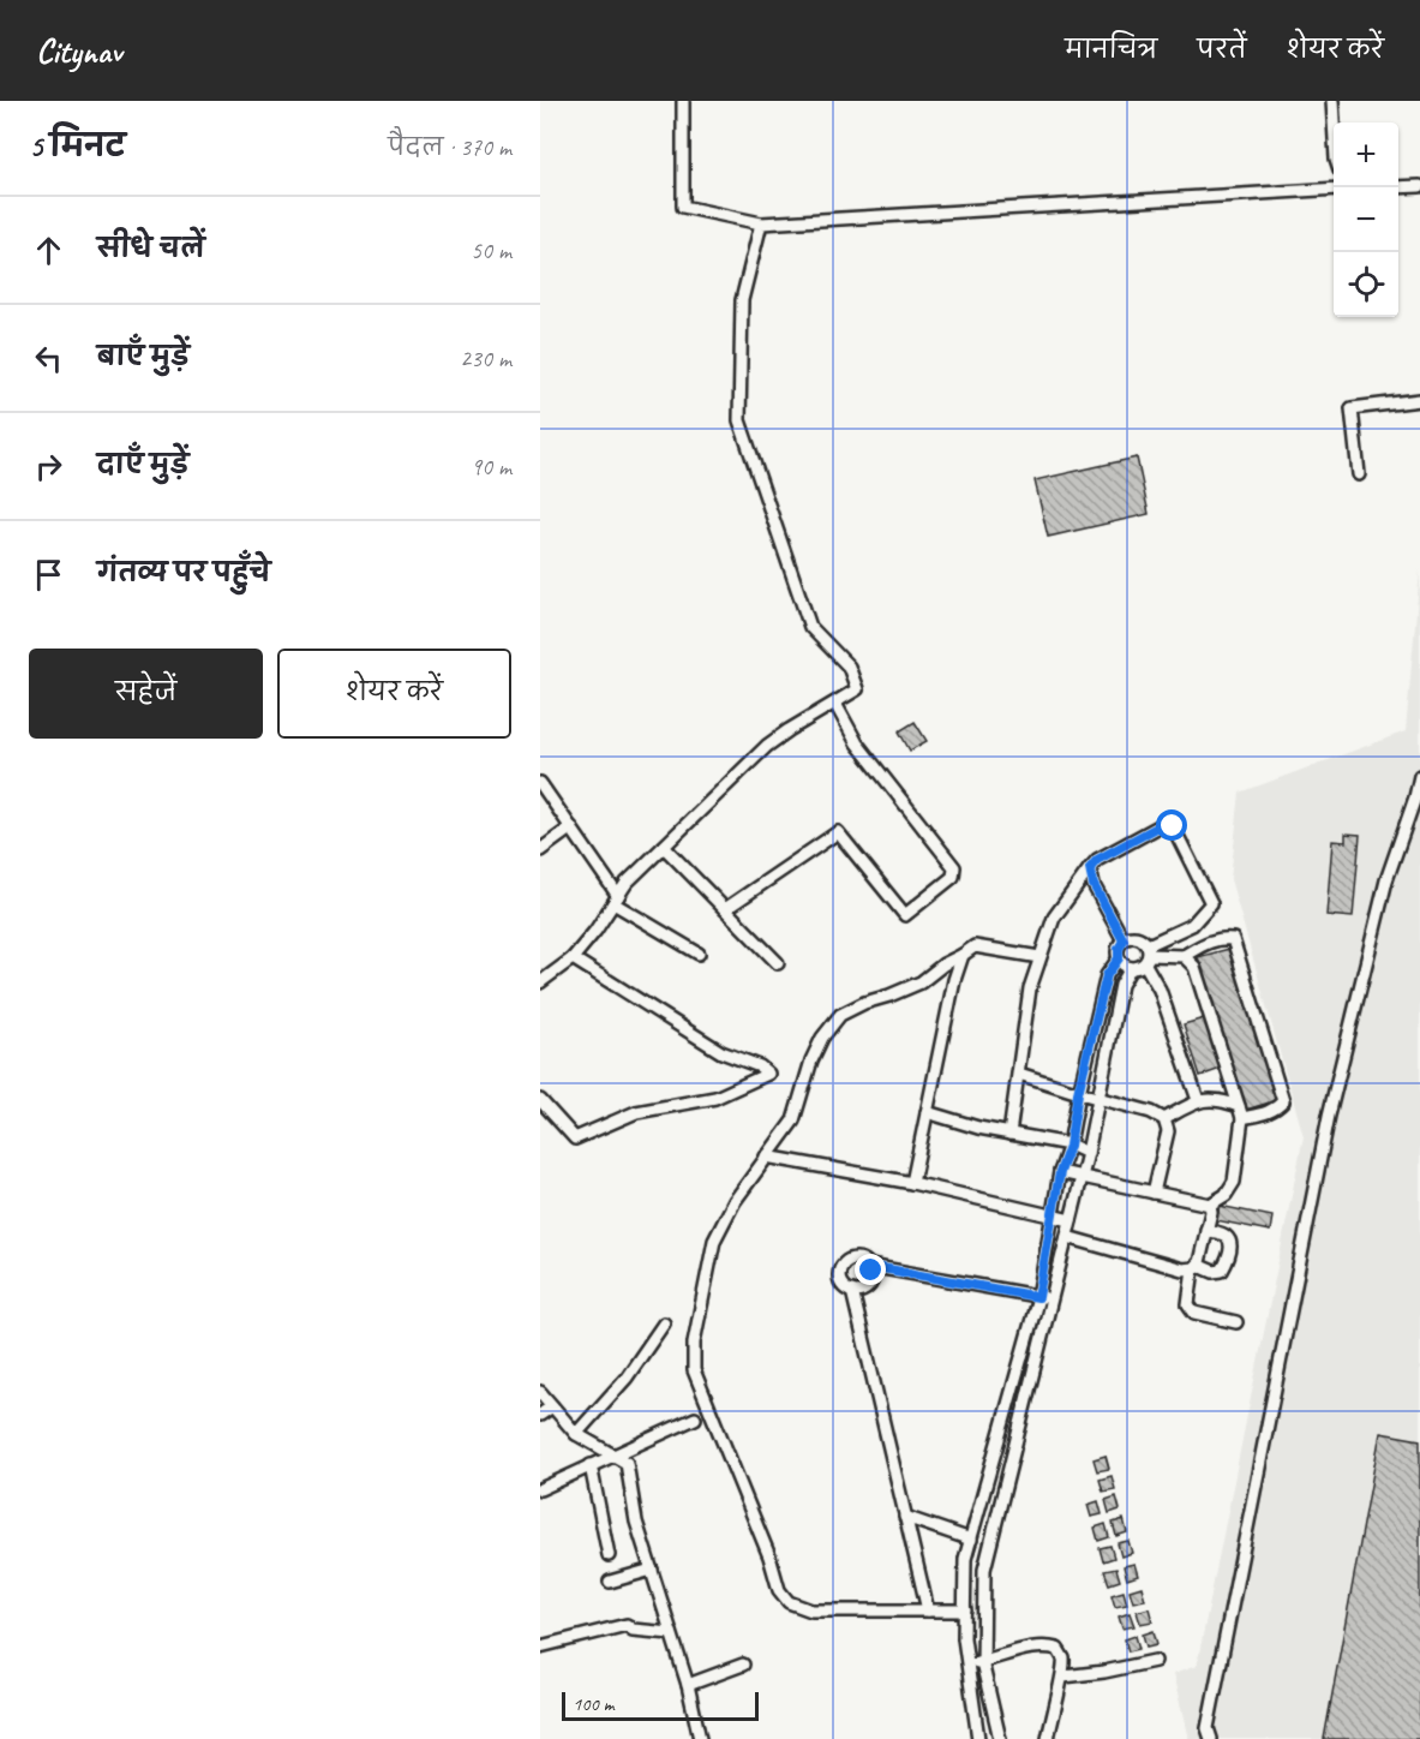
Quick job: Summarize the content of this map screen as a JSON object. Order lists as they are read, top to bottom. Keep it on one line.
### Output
{"scale_bar":"100 m","page":{"header":"Citynav","nav":["मानचित्र","परतें","शेयर करें"],"heading":["5 मिनट","पैदल · 370 m"],"map_buttons":["+","−"],"list":[["सीधे चलें","50 m"],["बाएँ मुड़ें","230 m"],["दाएँ मुड़ें","90 m"],"गंतव्य पर पहुँचे"],"buttons":["सहेजें","शेयर करें"],"scale":"100 m"}}
